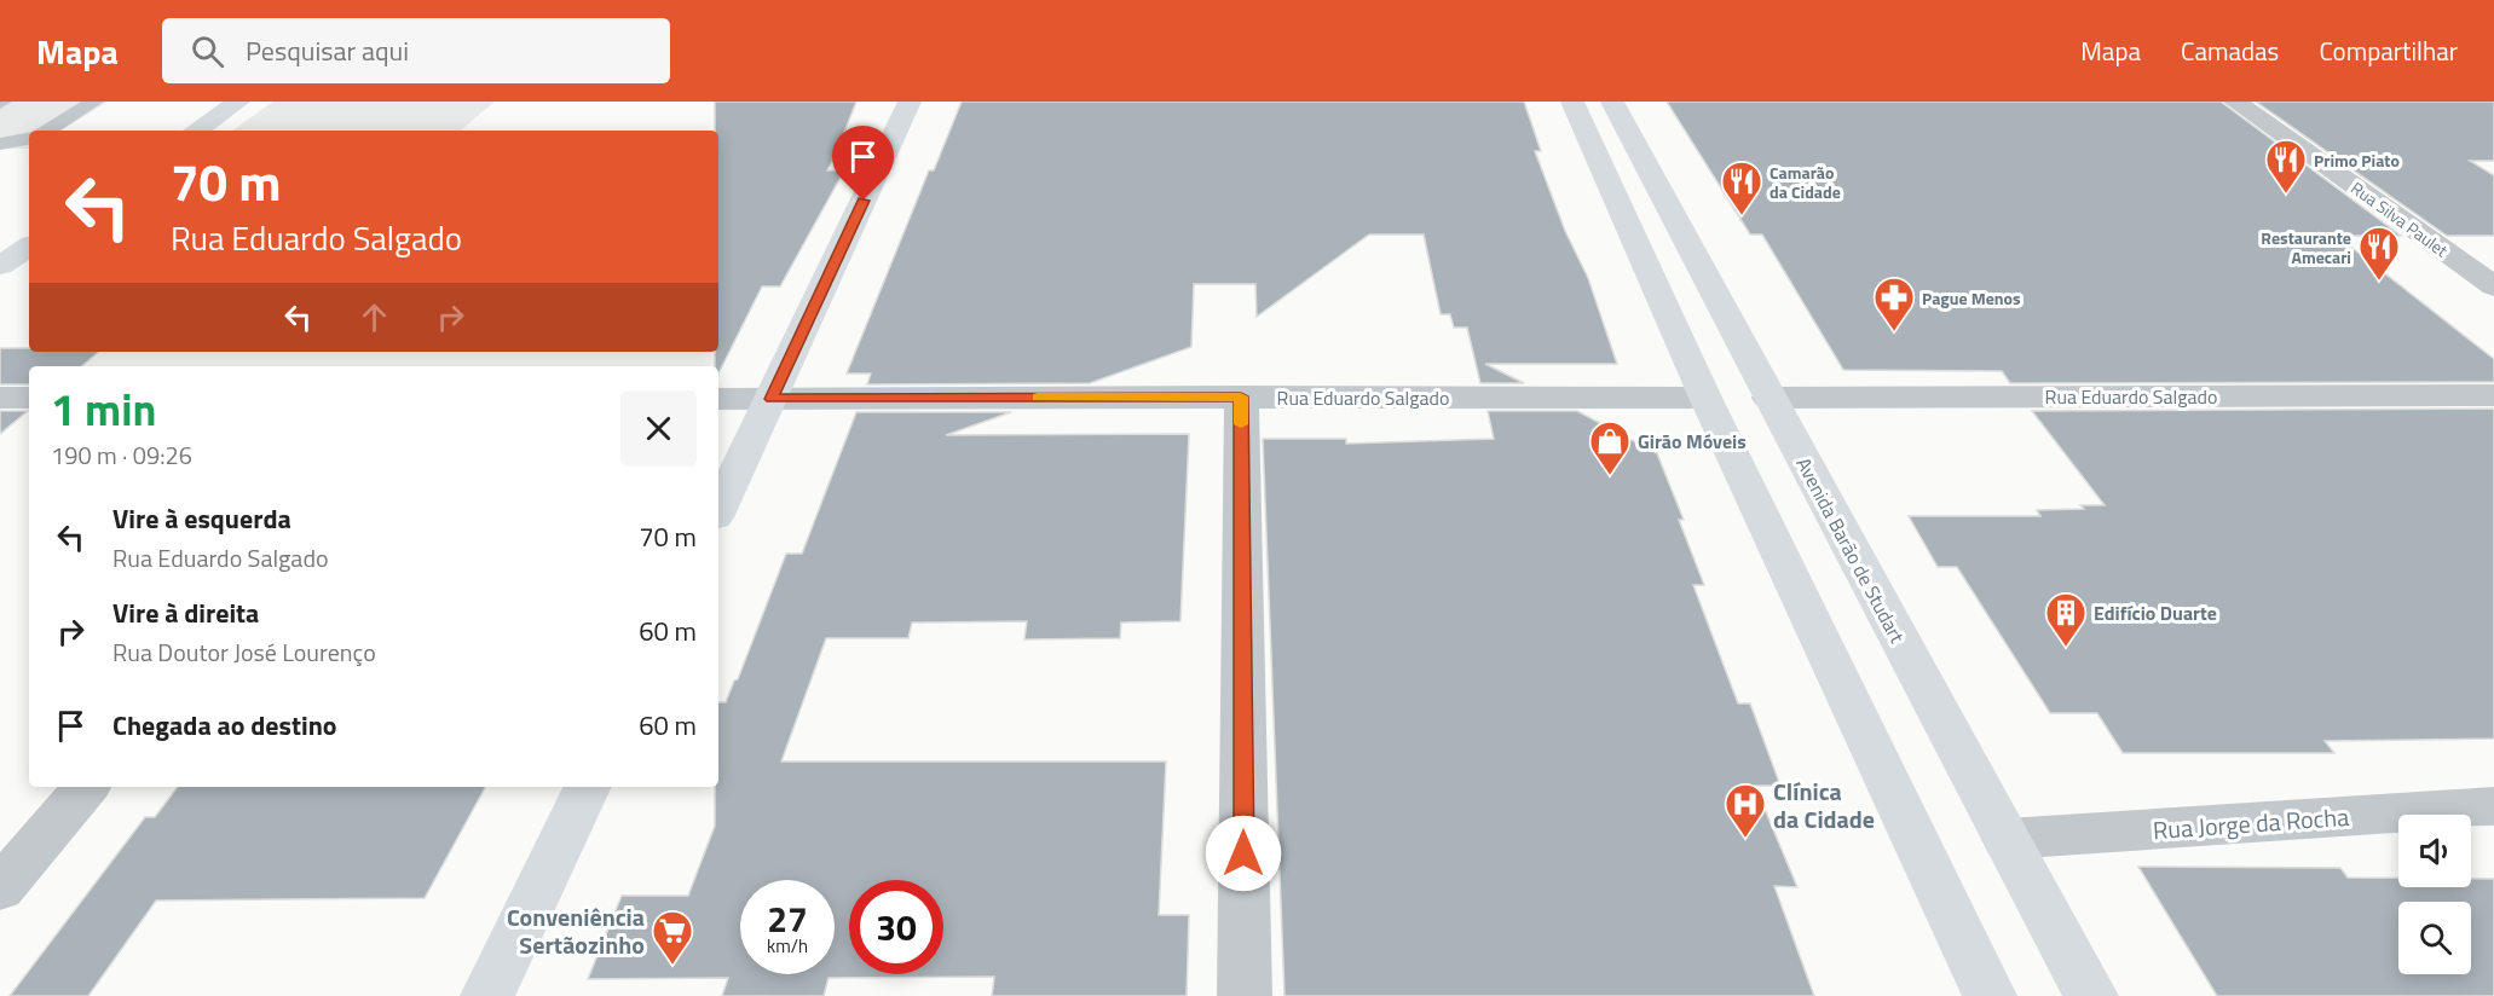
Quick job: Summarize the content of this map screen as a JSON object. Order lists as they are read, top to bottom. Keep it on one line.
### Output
{"streets":{"main road":["Avenida Barão de Studart"],"street":["Rua Silva Paulet","Rua Eduardo Salgado","Rua Jorge da Rocha"]},"crossings":[["Rua Eduardo Salgado","Avenida Barão de Studart"],["Avenida Barão de Studart","Rua Jorge da Rocha"]],"places":{"restaurant":["Primo Piato","Camarão da Cidade","Restaurante Amecari"],"pharmacy":["Pague Menos"],"shop":["Girão Móveis"],"building":["Edifício Duarte"],"hospital":["Clínica da Cidade"],"supermarket":["Conveniência Sertãozinho"]},"page":{"header":"Mapa","search":"Pesquisar aqui","nav":["Mapa","Camadas","Compartilhar"],"turn":["70 m","Rua Eduardo Salgado"],"heading":["1 min","190 m · 09:26"],"list":[{"name":"Vire à esquerda","note":"Rua Eduardo Salgado","value":"70 m"},{"name":"Vire à direita","note":"Rua Doutor José Lourenço","value":"60 m"},{"name":"Chegada ao destino","value":"60 m"}],"speed":"27 km/h","limit":"30"}}
